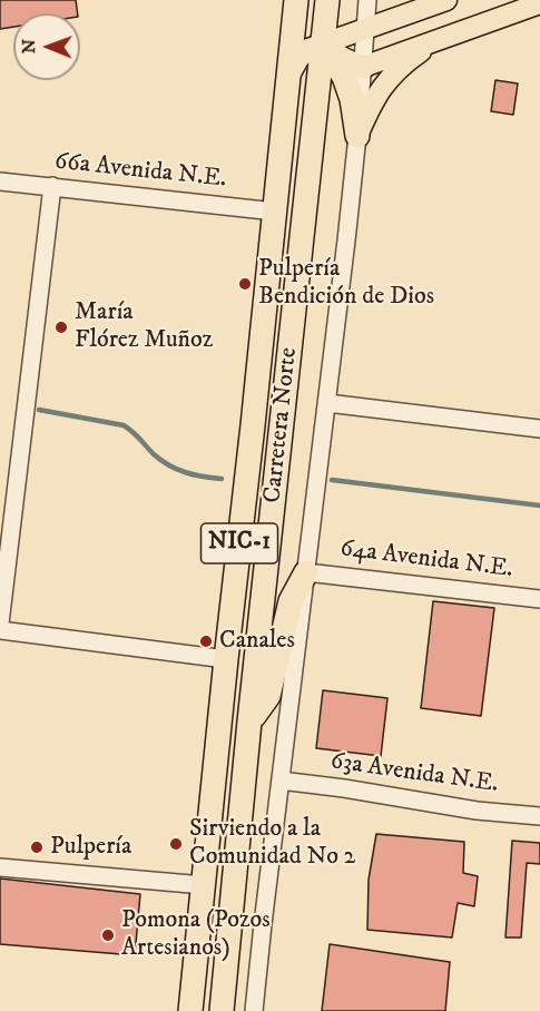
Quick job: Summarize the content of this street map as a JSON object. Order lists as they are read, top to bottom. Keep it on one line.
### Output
{"streets":{"highway":["Carretera Norte","NIC-1"],"street":["66a Avenida N.E.","64a Avenida N.E.","63a Avenida N.E."]},"crossings":[["66a Avenida N.E.","Carretera Norte"]],"places":["Pulpería Bendición de Dios","María Flórez Muñoz","Canales","Sirviendo a la Comunidad No 2","Pulpería","Pomona (Pozos Artesianos)"],"north":"left"}
